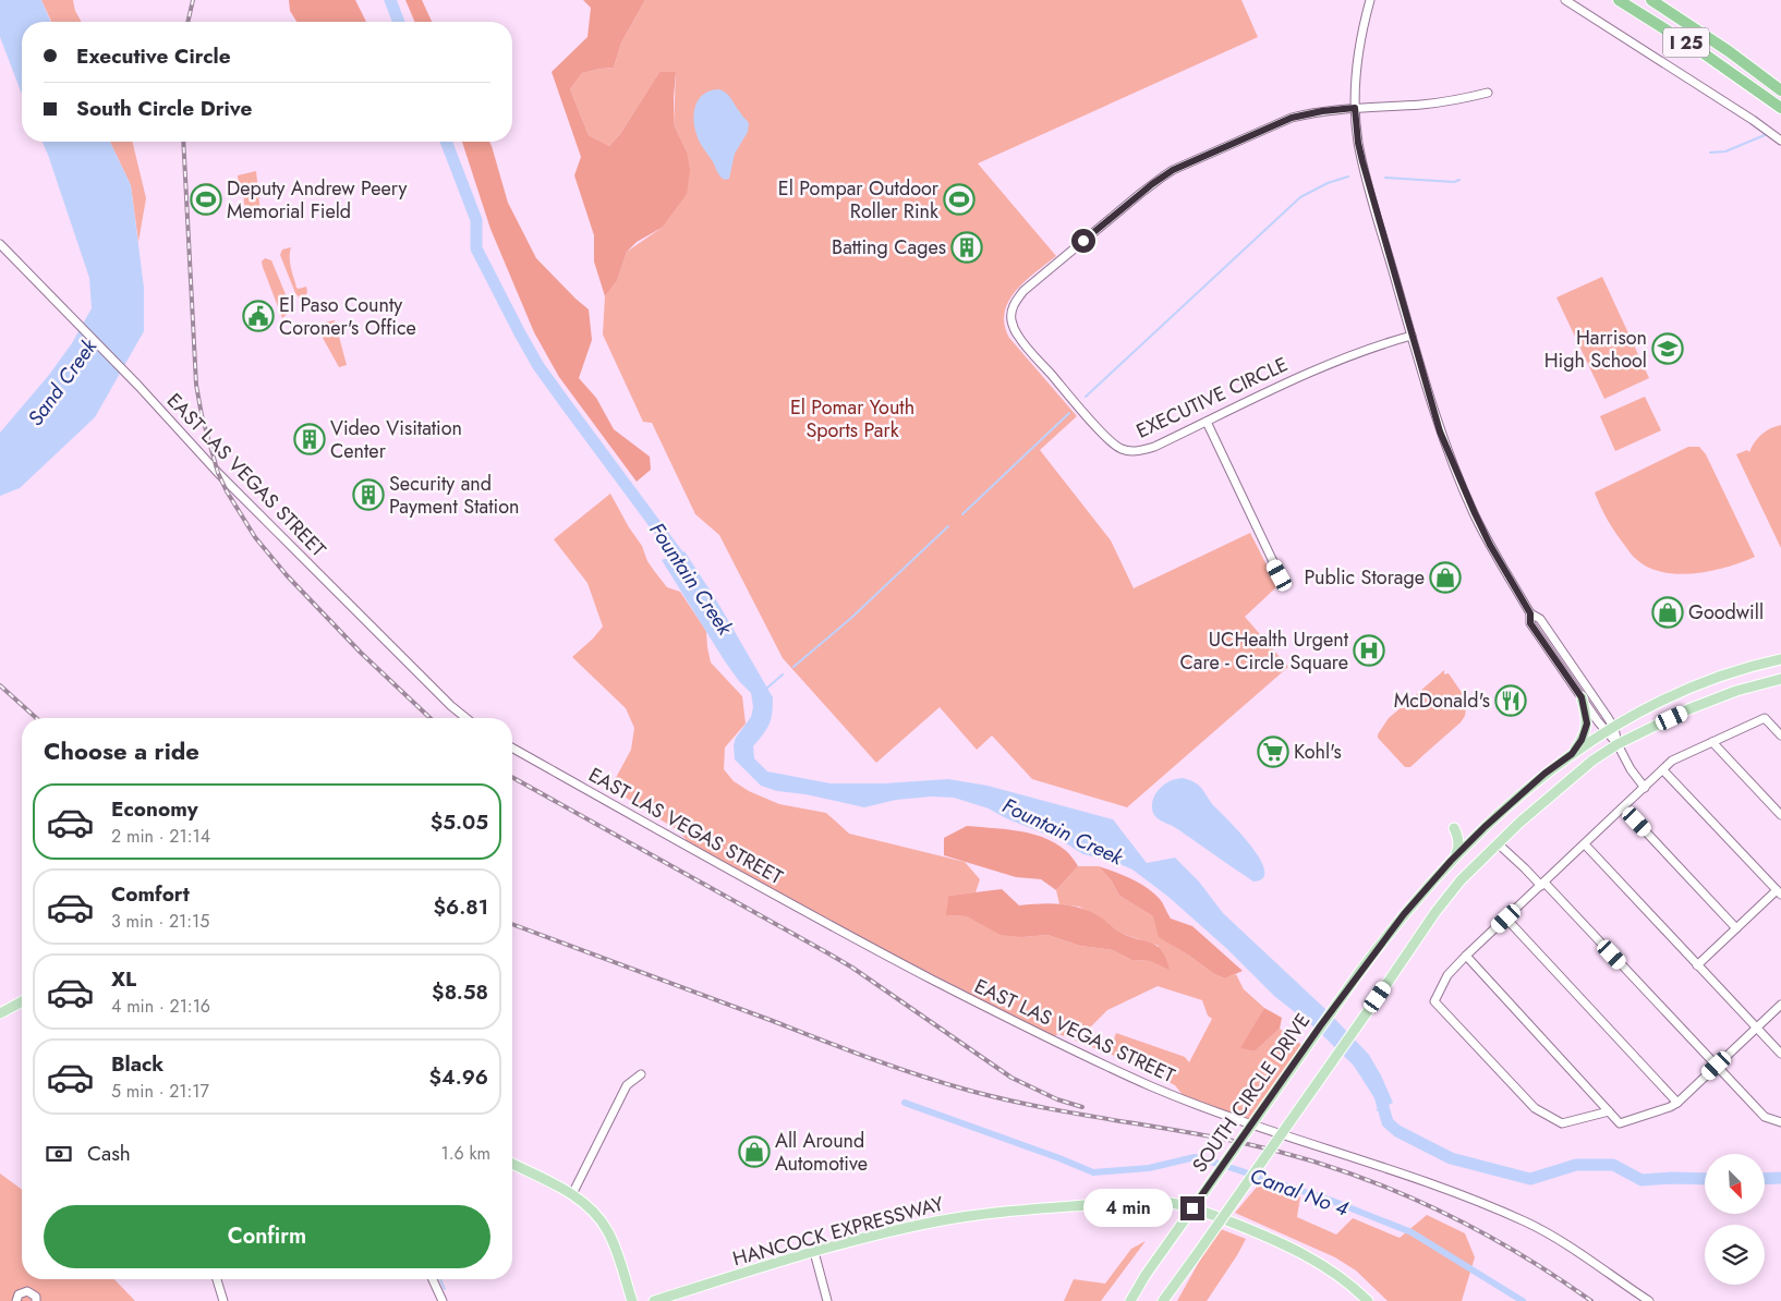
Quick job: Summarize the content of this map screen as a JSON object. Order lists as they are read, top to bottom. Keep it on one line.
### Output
{"streets":{"highway":["I 25"],"main road":["SOUTH CIRCLE DRIVE","HANCOCK EXPRESSWAY"],"street":["EXECUTIVE CIRCLE","EAST LAS VEGAS STREET"]},"water":["Sand Creek","Fountain Creek","Canal No 4"],"parks":["El Pomar Youth Sports Park"],"places":{"sports":["Deputy Andrew Peery Memorial Field","El Pompar Outdoor Roller Rink"],"building":["Batting Cages","Video Visitation Center","Security and Payment Station"],"public building":["El Paso County Coroner's Office"],"school or university":["Harrison High School"],"shop":["Public Storage","Goodwill","All Around Automotive"],"hospital":["UCHealth Urgent Care - Circle Square"],"restaurant":["McDonald's"],"supermarket":["Kohl's"]},"north":"bottom right","page":{"banner":["Executive Circle","South Circle Drive"],"heading":"Choose a ride","list":[{"name":"Economy","note":"2 min · 21:14","value":"$5.05"},{"name":"Comfort","note":"3 min · 21:15","value":"$6.81"},{"name":"XL","note":"4 min · 21:16","value":"$8.58"},{"name":"Black","note":"5 min · 21:17","value":"$4.96"}],"pay":["Cash","1.6 km"],"bubble":"4 min","buttons":"Confirm"}}
